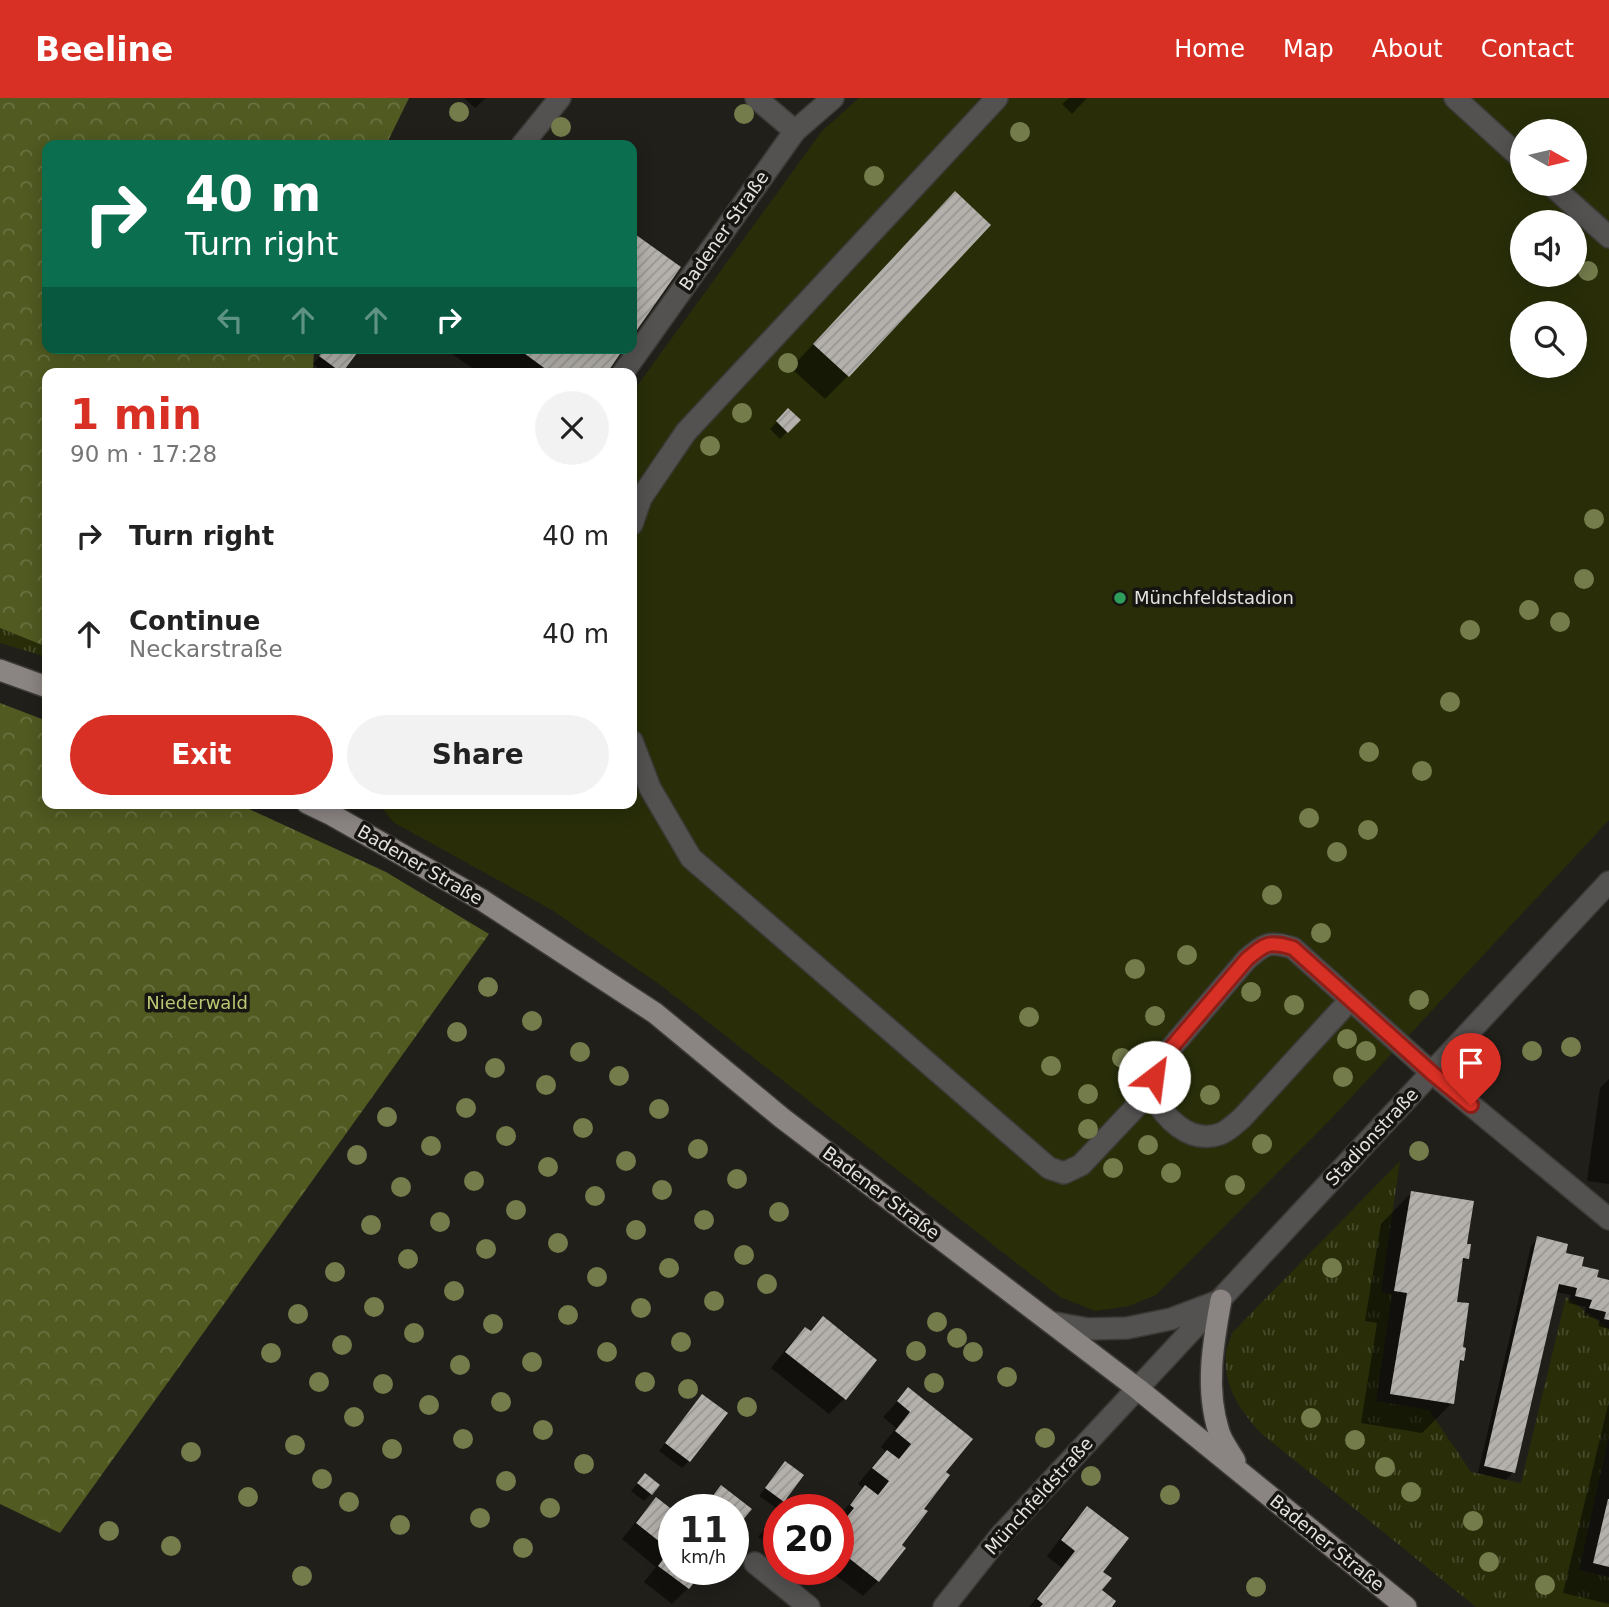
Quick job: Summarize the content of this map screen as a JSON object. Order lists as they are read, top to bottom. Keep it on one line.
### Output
{"streets":{"main road":["Badener Straße"],"street":["Stadionstraße","Münchfeldstraße"]},"crossings":[["Badener Straße","Stadionstraße"],["Badener Straße","Münchfeldstraße"],["Stadionstraße","Münchfeldstraße"]],"parks":["Niederwald"],"places":["Münchfeldstadion"],"north":"right","page":{"header":"Beeline","nav":["Home","Map","About","Contact"],"turn":["40 m","Turn right"],"heading":["1 min","90 m · 17:28"],"list":[{"name":"Turn right","value":"40 m"},{"name":"Continue","note":"Neckarstraße","value":"40 m"}],"buttons":["Exit","Share"],"speed":"11 km/h","limit":"20"}}
